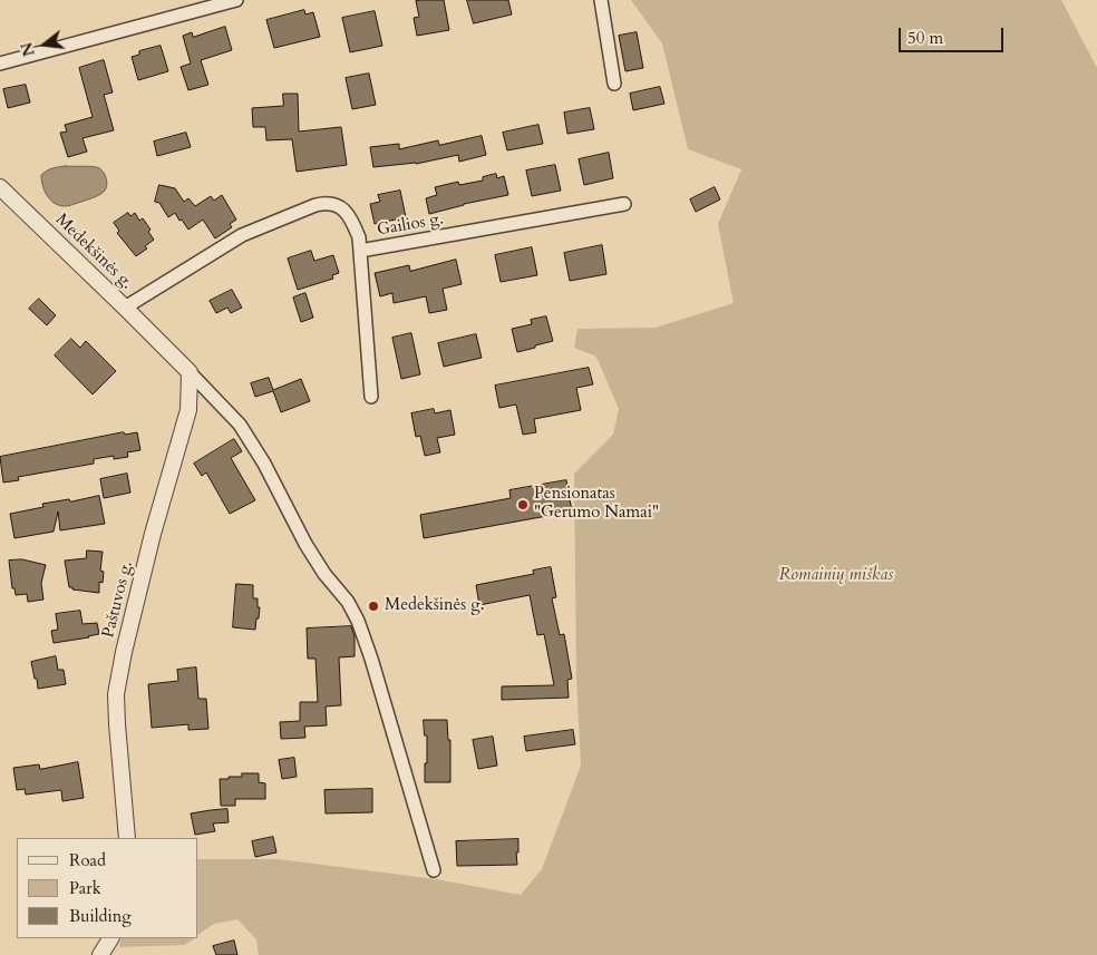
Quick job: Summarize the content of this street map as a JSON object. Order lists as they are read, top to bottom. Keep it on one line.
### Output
{"streets":{"street":["Gailios g.","Medekšinės g.","Paštuvos g."]},"crossings":[["Gailios g.","Medekšinės g."],["Medekšinės g.","Paštuvos g."]],"parks":["Romainių miškas"],"places":["Pensionatas \"Gerumo Namai\"","Medekšinės g."],"legend":["Road","Park","Building"],"scale_bar":"50 m","north":"left"}
